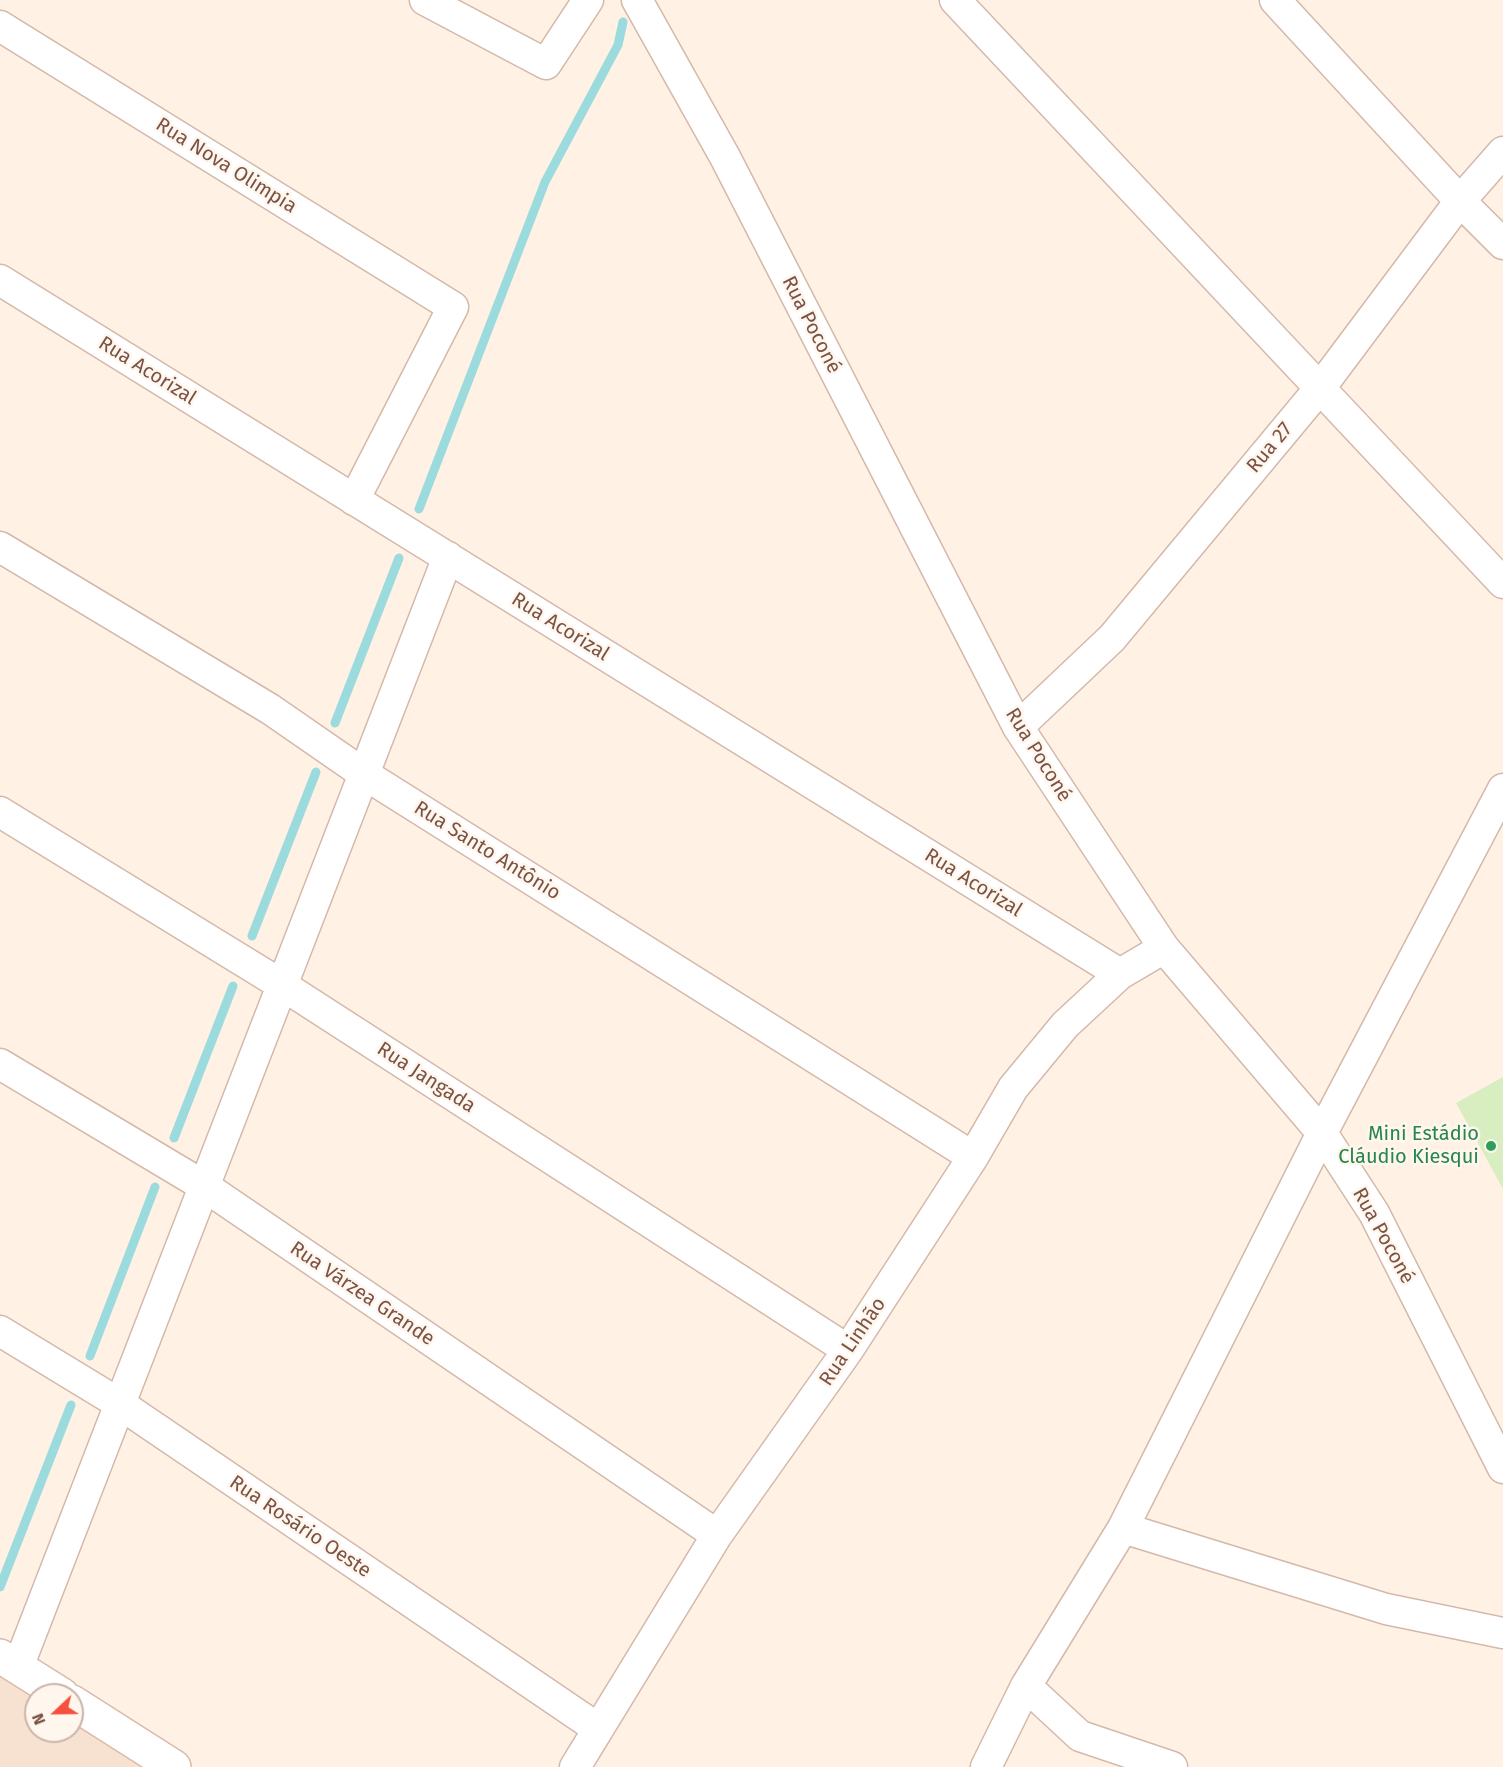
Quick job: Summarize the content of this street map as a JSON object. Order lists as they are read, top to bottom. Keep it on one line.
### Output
{"streets":{"street":["Rua Nova Olimpia","Rua Poconé","Rua Acorizal","Rua 27","Rua Santo Antônio","Rua Jangada","Rua Várzea Grande","Rua Linhão","Rua Rosário Oeste"]},"crossings":[["Rua Nova Olimpia","Rua Acorizal"],["Rua Poconé","Rua 27"],["Rua Poconé","Rua Linhão"],["Rua Acorizal","Rua Linhão"],["Rua Santo Antônio","Rua Linhão"],["Rua Jangada","Rua Linhão"],["Rua Várzea Grande","Rua Linhão"],["Rua Linhão","Rua Rosário Oeste"]],"places":["Mini Estádio Cláudio Kiesqui"],"north":"left"}
